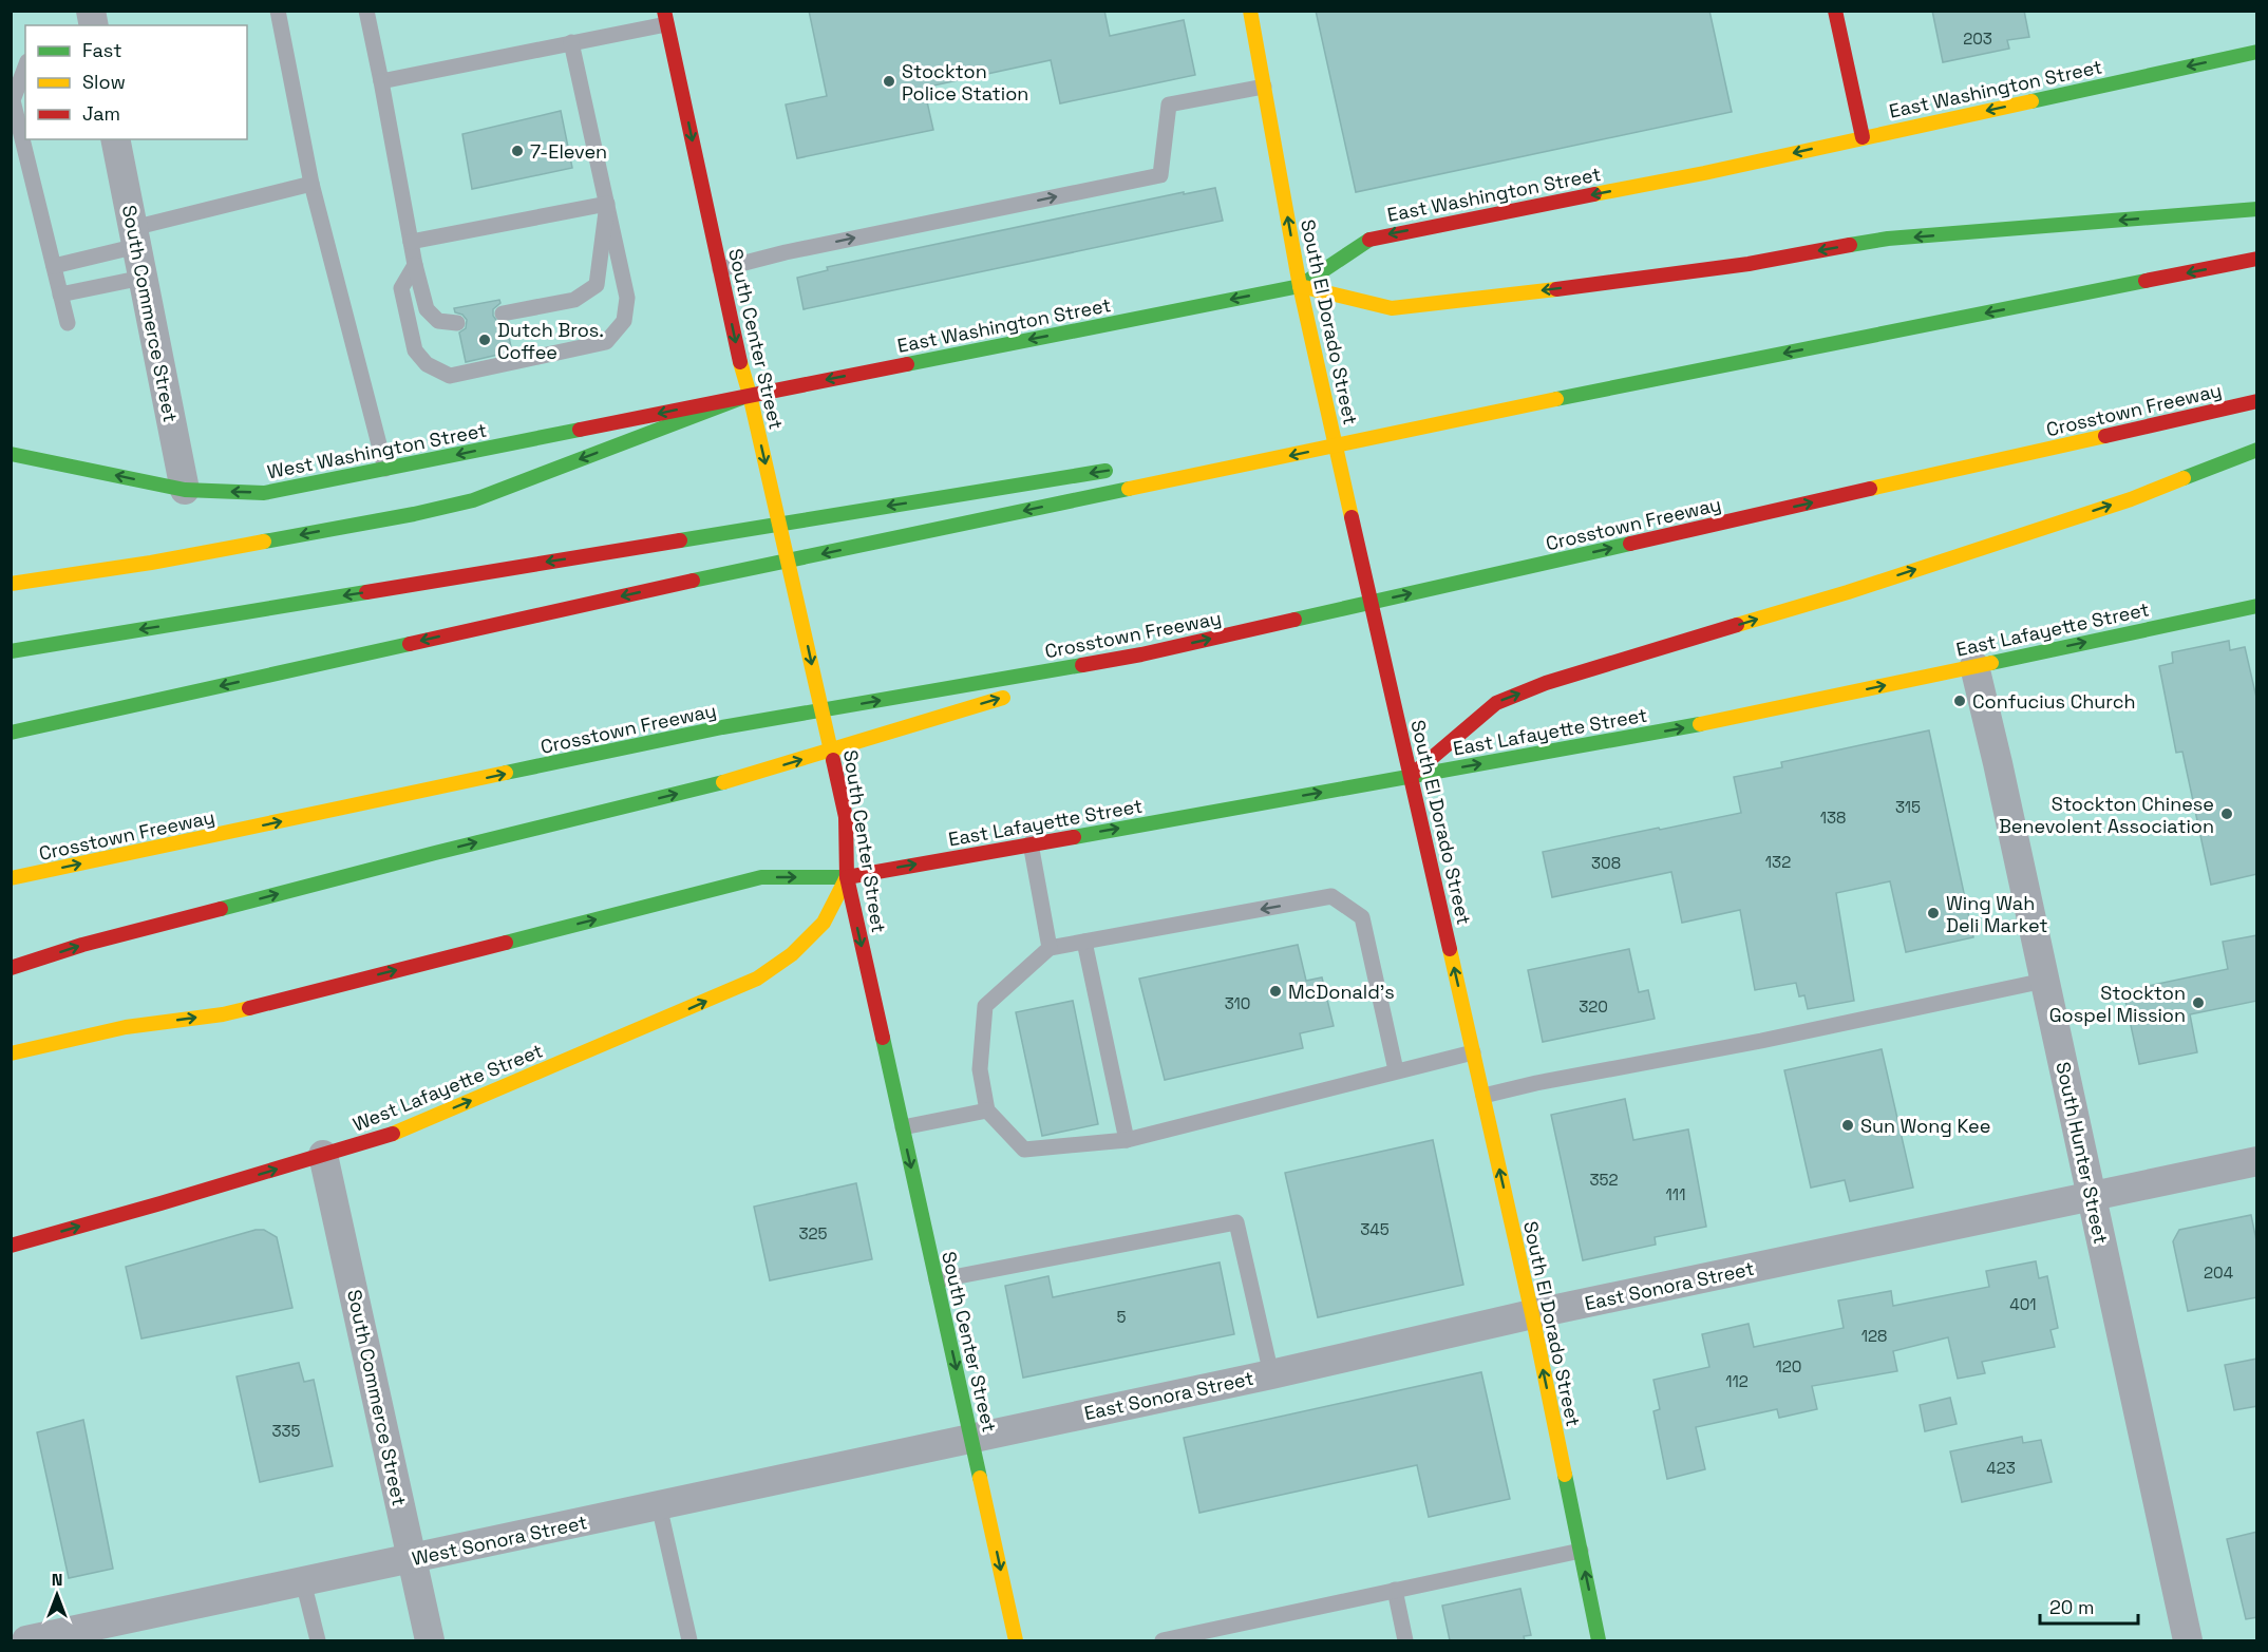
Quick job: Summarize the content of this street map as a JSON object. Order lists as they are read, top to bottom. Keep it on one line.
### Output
{"streets":{"main road":["East Washington Street","South El Dorado Street","South Center Street","Crosstown Freeway","West Washington Street","East Lafayette Street","West Lafayette Street"],"street":["South Commerce Street","South Hunter Street","East Sonora Street","West Sonora Street"]},"crossings":[["East Washington Street","South El Dorado Street"],["East Washington Street","South Center Street"],["East Washington Street","West Washington Street"],["South Commerce Street","West Washington Street"],["South Commerce Street","West Lafayette Street"],["South Commerce Street","West Sonora Street"],["South El Dorado Street","East Lafayette Street"],["South El Dorado Street","East Sonora Street"],["South Center Street","West Washington Street"],["South Center Street","East Lafayette Street"],["South Center Street","West Lafayette Street"],["South Center Street","East Sonora Street"],["South Center Street","West Sonora Street"],["East Lafayette Street","West Lafayette Street"],["East Lafayette Street","South Hunter Street"],["South Hunter Street","East Sonora Street"],["East Sonora Street","West Sonora Street"]],"one_way":["South El Dorado Street","South Center Street","West Lafayette Street"],"places":["Stockton Police Station","7-Eleven","Dutch Bros. Coffee","Confucius Church","Stockton Chinese Benevolent Association","Wing Wah Deli Market","McDonald's","Stockton Gospel Mission","Sun Wong Kee"],"house_numbers":["203","315","138","132","308","310","320","352","111","345","325","204","401","5","128","120","112","335","423"],"legend":["Fast","Slow","Jam"],"scale_bar":"20 m","north":"top"}
